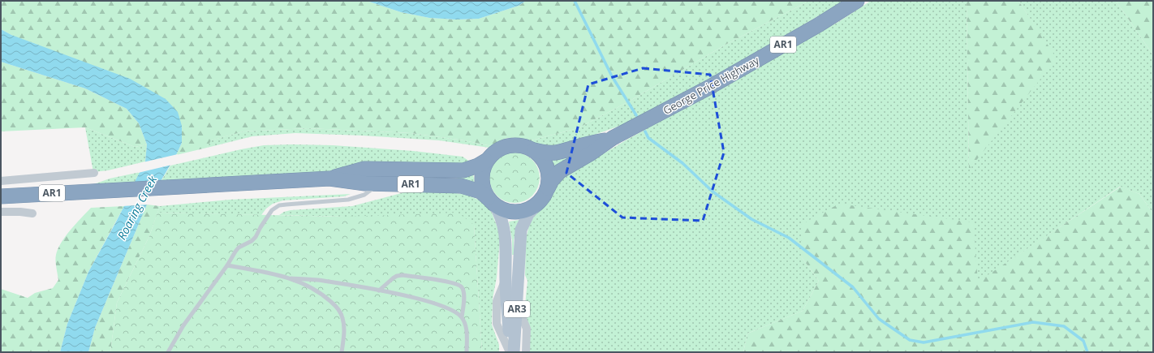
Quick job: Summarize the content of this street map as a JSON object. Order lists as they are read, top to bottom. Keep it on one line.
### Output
{"streets":{"highway":["AR1","George Price Highway"],"main road":["AR3"]},"crossings":[["AR1","George Price Highway"],["AR1","AR3"],["George Price Highway","AR3"]],"water":["Roaring Creek"]}
